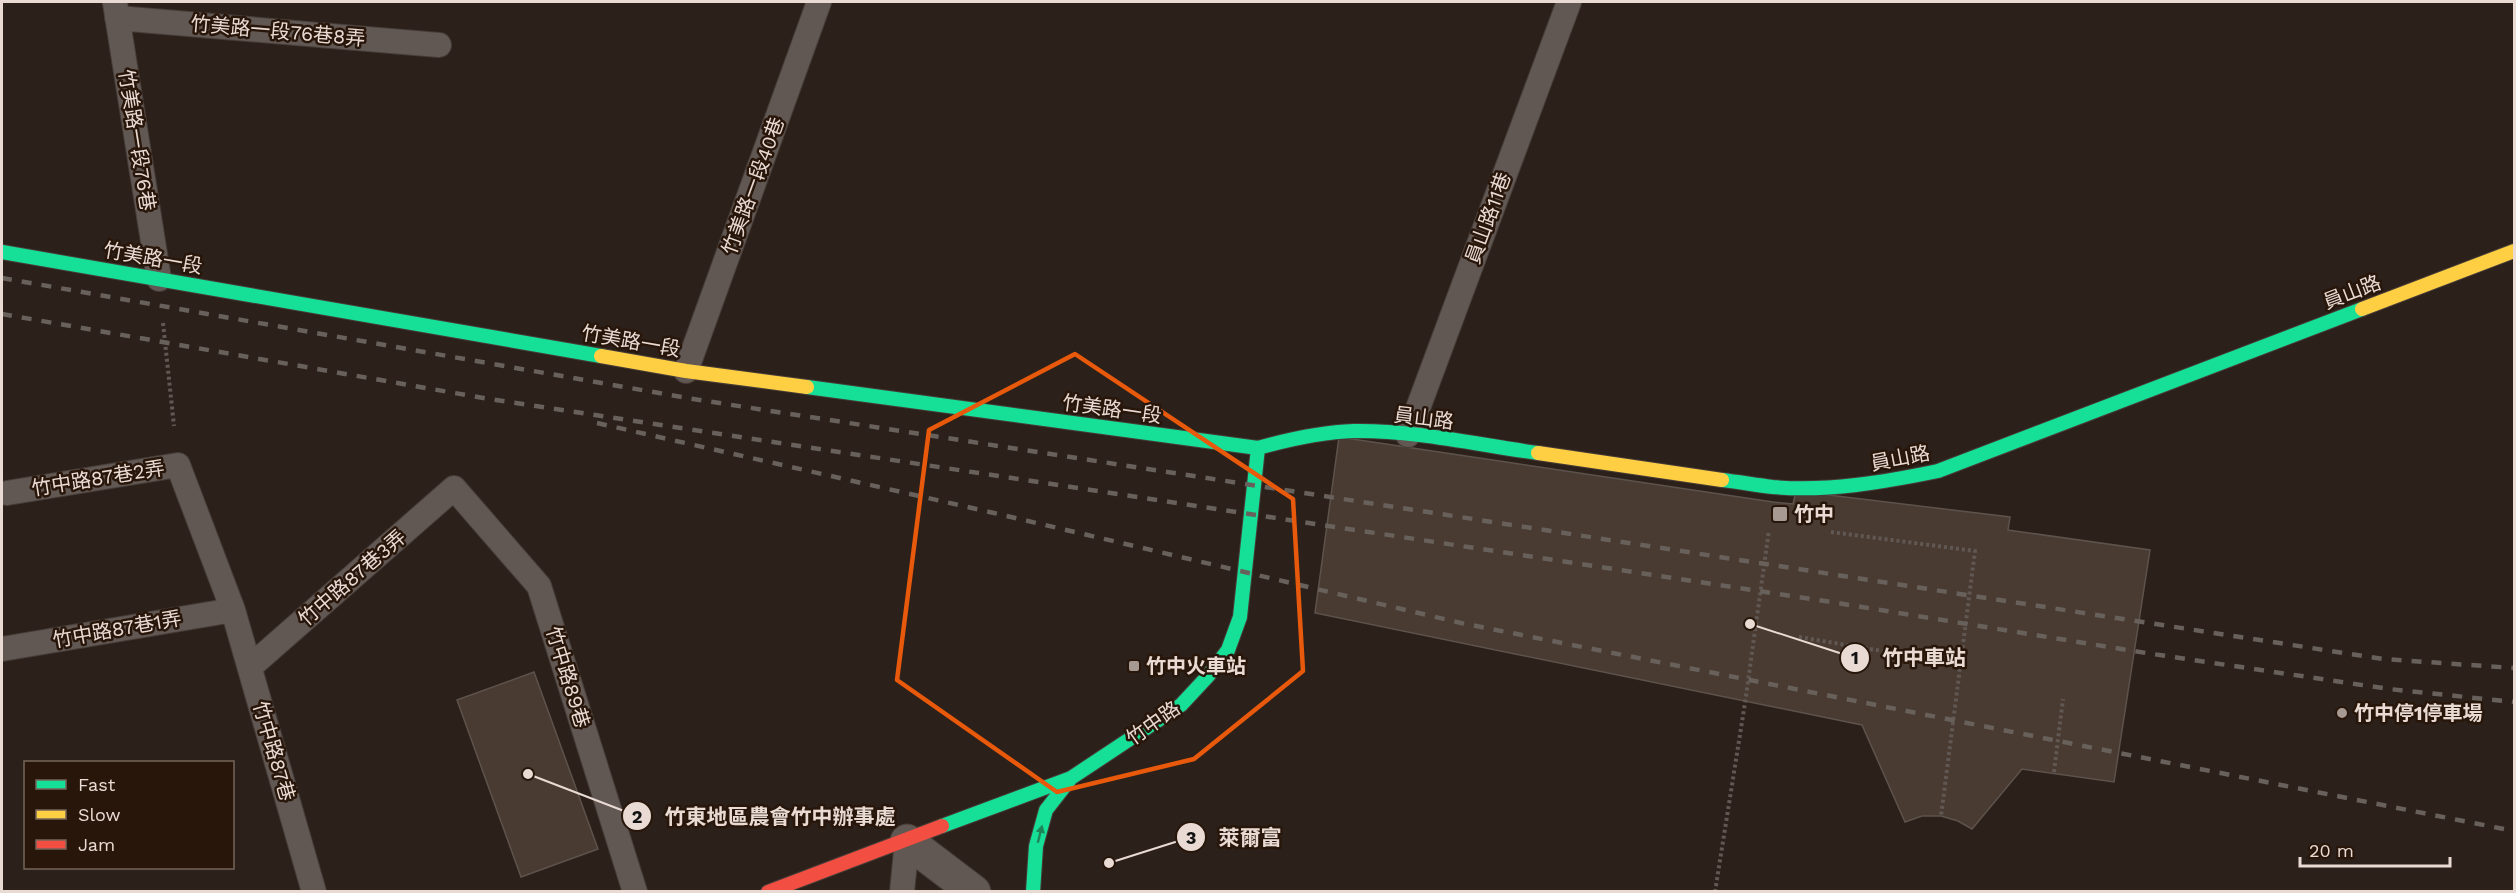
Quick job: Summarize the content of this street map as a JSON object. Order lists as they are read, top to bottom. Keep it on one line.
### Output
{"streets":{"street":["竹美路一段","員山路","竹中路"],"lane":["竹美路一段76巷8弄","竹美路一段76巷","竹美路一段40巷","員山路11巷","竹中路87巷2弄","竹中路87巷3弄","竹中路87巷1弄","竹中路89巷","竹中路87巷"]},"crossings":[["竹美路一段76巷8弄","竹美路一段76巷"],["竹美路一段76巷","竹美路一段"],["竹美路一段40巷","竹美路一段"],["員山路11巷","員山路"],["竹美路一段","員山路"],["竹美路一段","竹中路"],["員山路","竹中路"],["竹中路87巷2弄","竹中路87巷1弄"],["竹中路87巷2弄","竹中路87巷"],["竹中路87巷3弄","竹中路89巷"],["竹中路87巷3弄","竹中路87巷"],["竹中路87巷1弄","竹中路87巷"]],"places":{"transit":["竹中","竹中火車站"],"other":["竹中車站","竹中停1停車場","竹東地區農會竹中辦事處","萊爾富"]},"legend":["Fast","Slow","Jam"],"scale_bar":"20 m"}
